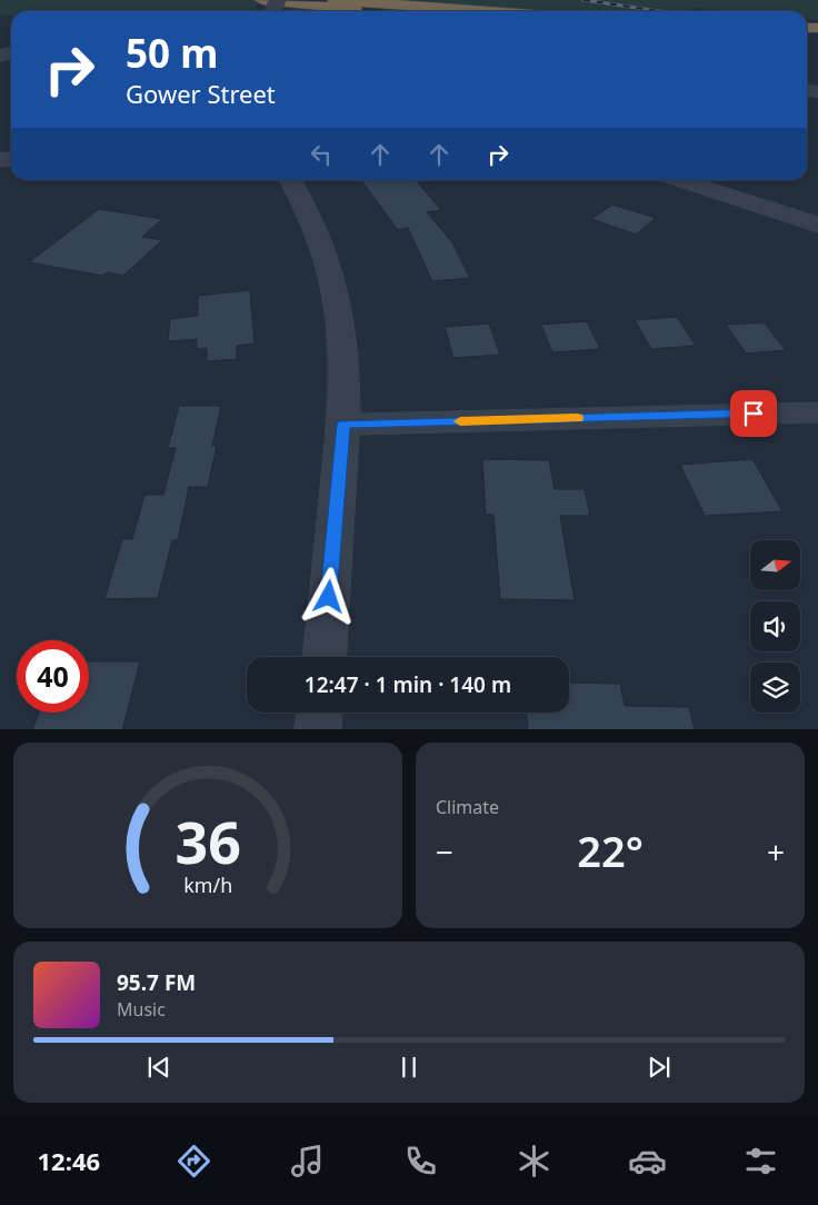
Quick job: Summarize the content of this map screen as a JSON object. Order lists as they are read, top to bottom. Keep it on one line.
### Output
{"north":"right","page":{"turn":["50 m","Gower Street"],"limit":"40","trip":"12:47 · 1 min · 140 m","tile":"Climate","heat":["−","22°","+"],"song":["95.7 FM","Music"],"tabs":"12:46","gauge":["36","km/h"]}}
